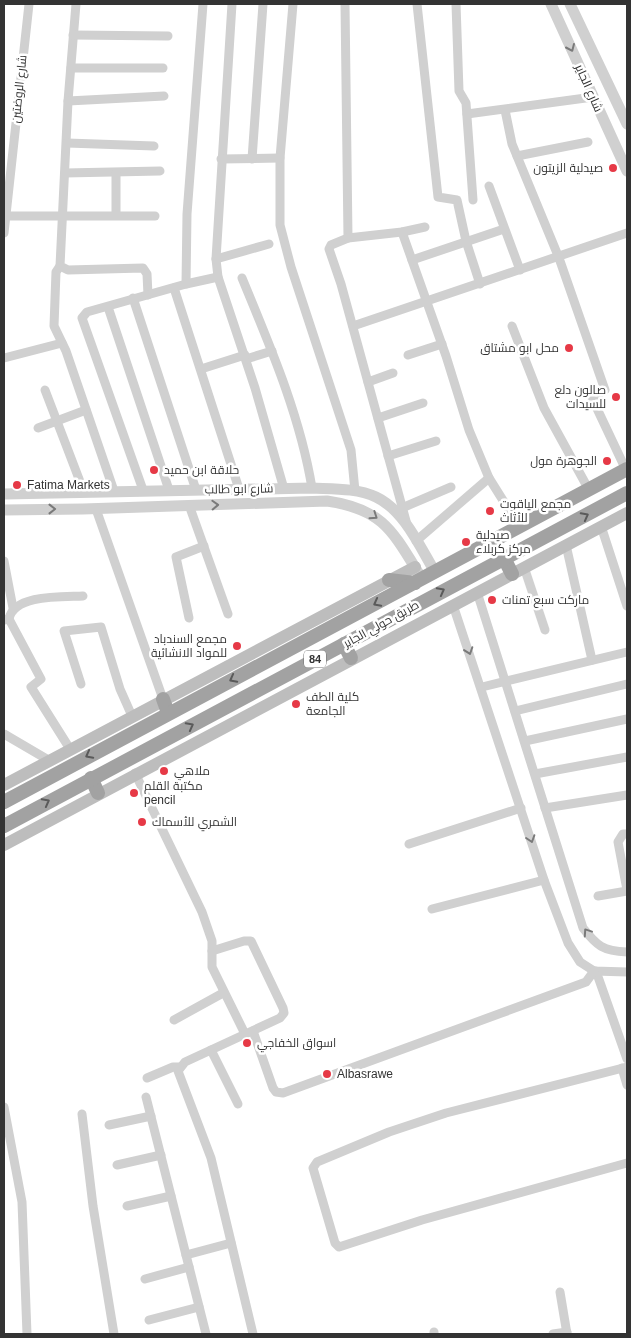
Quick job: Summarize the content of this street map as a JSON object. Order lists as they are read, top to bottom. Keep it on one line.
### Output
{"streets":{"highway":["طريق حولي الجاير","84"],"street":["شارع الجاير","شارع الروضتين","شارع ابو طالب"]},"crossings":[["شارع ابو طالب","طريق حولي الجاير"]],"places":["صيدلية الزيتون","محل ابو مشتاق","صالون دلع للسيدات","الجوهرة مول","حلاقة ابن حميد","Fatima Markets","مجمع الياقوت للأثاث","صيدلية مركز كربلاء","ماركت سبع تمنات","مجمع السندباد للمواد الانشائية","كلية الطف الجامعة","ملاهي","مكتبة القلم pencil","الشمري للأسماك","اسواق الخفاجي","Albasrawe"]}
